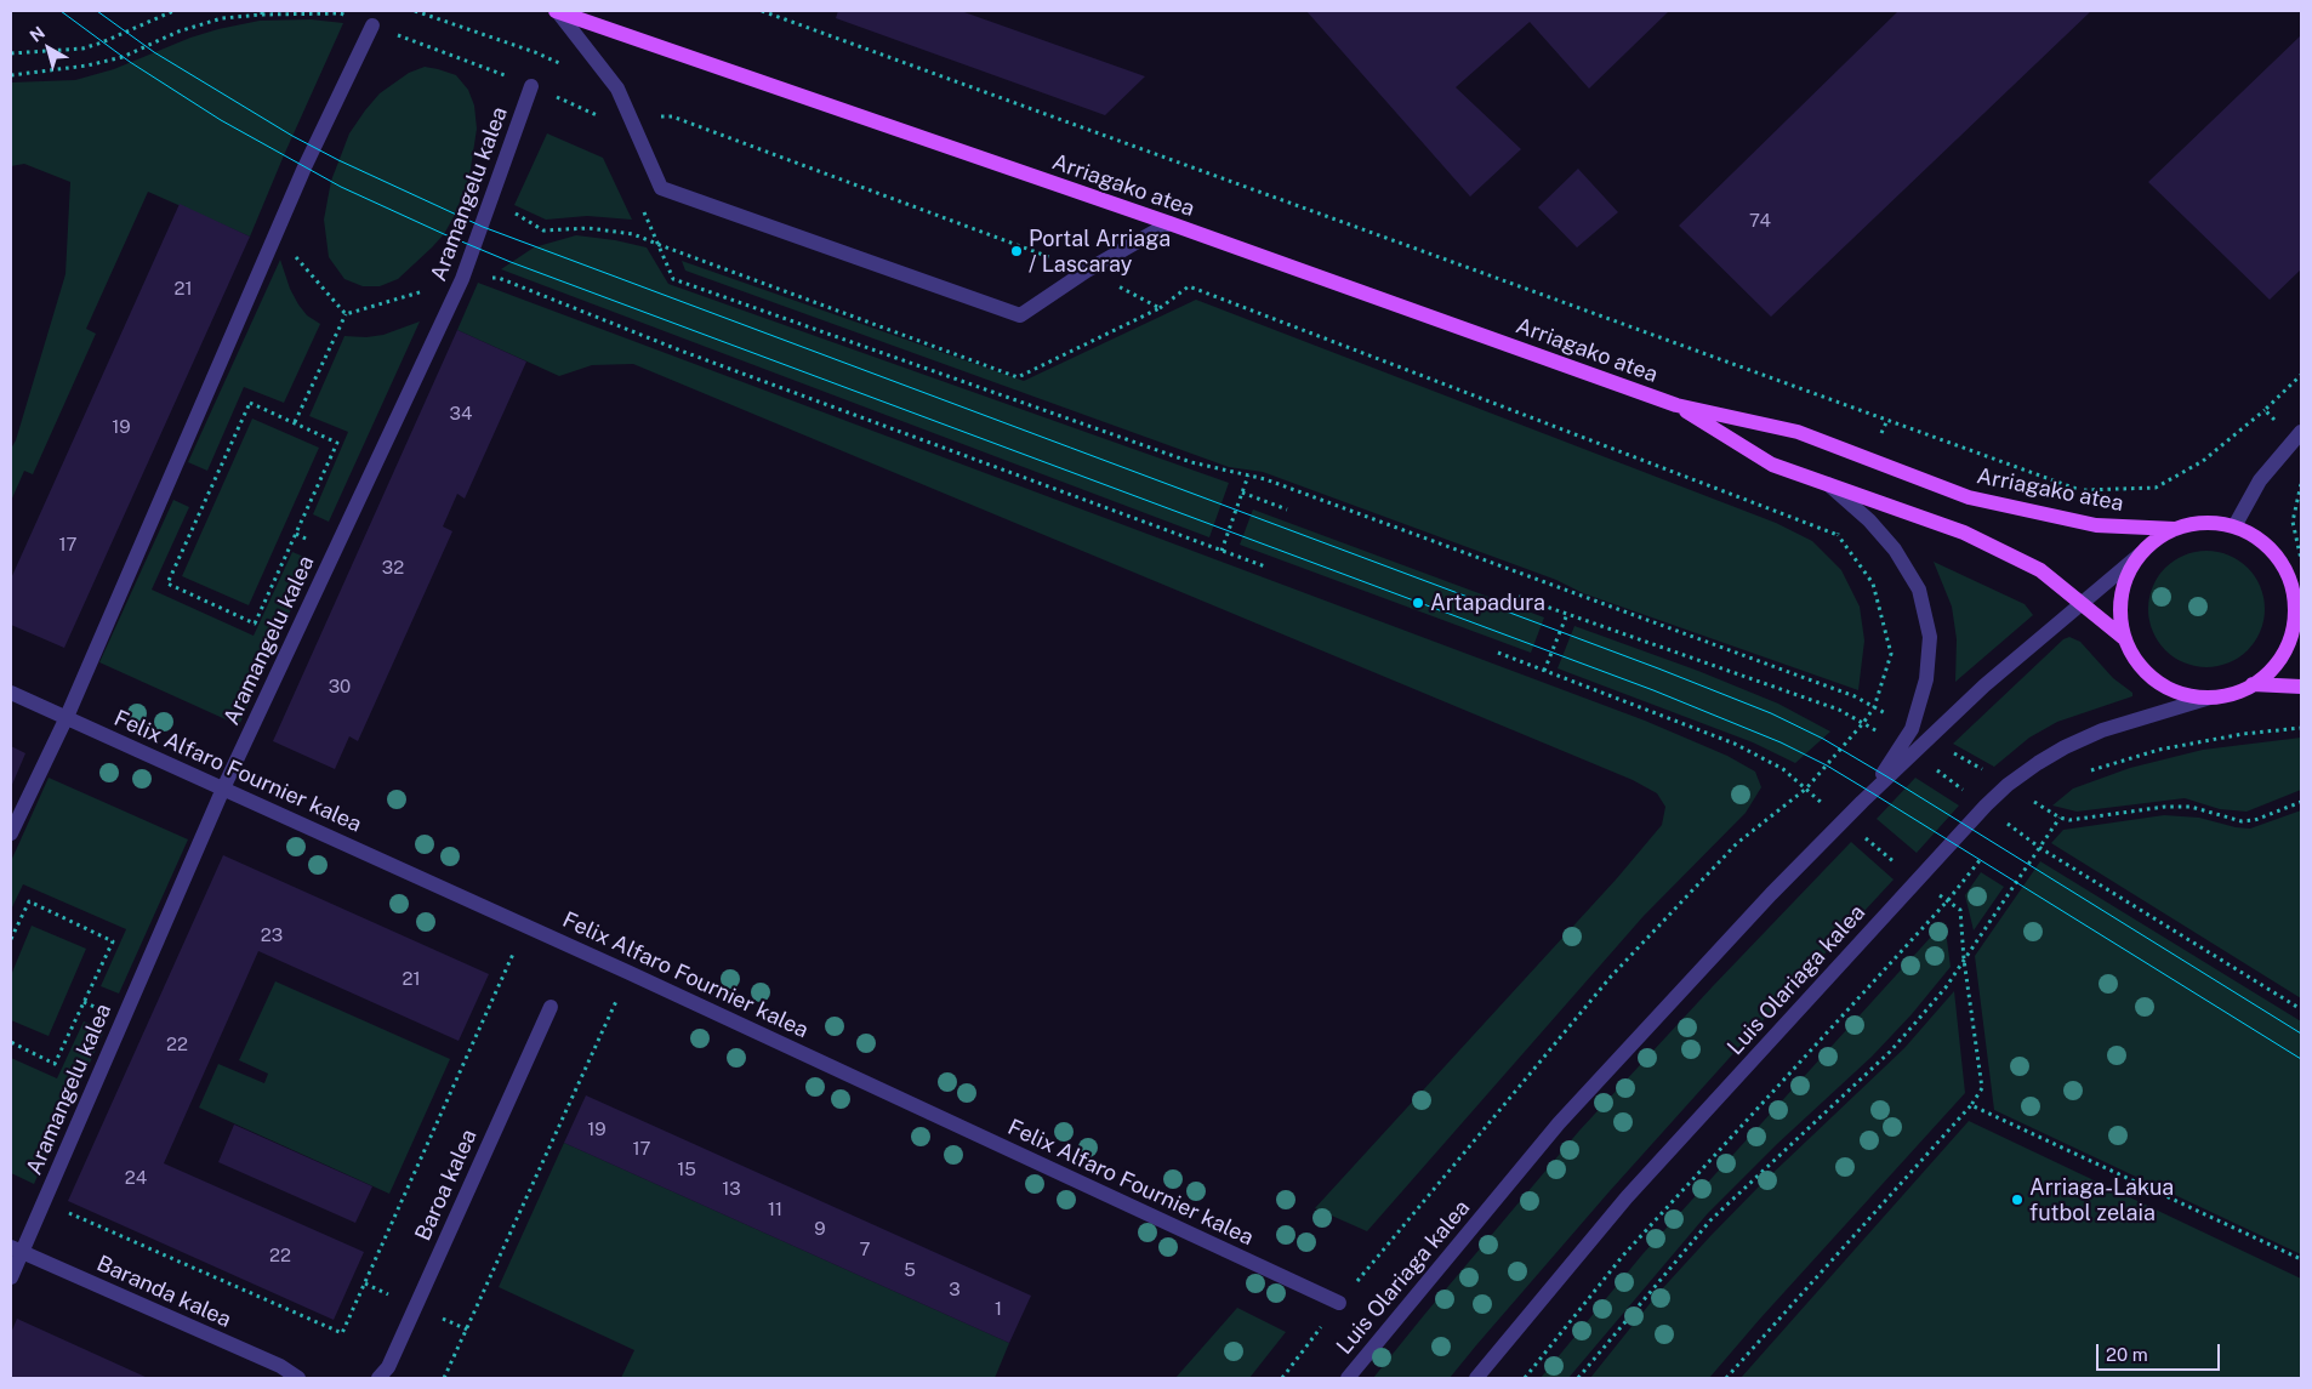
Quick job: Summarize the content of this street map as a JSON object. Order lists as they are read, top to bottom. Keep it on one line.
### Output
{"streets":{"main road":["Arriagako atea"],"street":["Aramangelu kalea","Felix Alfaro Fournier kalea","Luis Olariaga kalea","Baroa kalea","Baranda kalea"]},"crossings":[["Arriagako atea","Luis Olariaga kalea"],["Aramangelu kalea","Felix Alfaro Fournier kalea"],["Aramangelu kalea","Baranda kalea"]],"places":["Portal Arriaga / Lascaray","Artapadura","Arriaga-Lakua futbol zelaia"],"house_numbers":["74","21","34","19","17","32","30","23","21","22","19","17","15","24","13","11","9","7","22","5","3","1"],"scale_bar":"20 m","north":"top left"}
